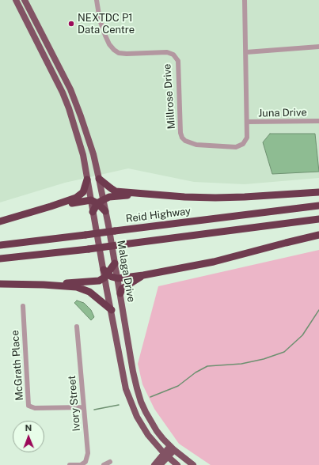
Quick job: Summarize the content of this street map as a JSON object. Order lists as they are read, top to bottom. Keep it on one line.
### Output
{"streets":{"highway":["Reid Highway"],"main road":["Malaga Drive"],"street":["Millrose Drive","Juna Drive","McGrath Place","Ivory Street"]},"crossings":[["Millrose Drive","Juna Drive"],["McGrath Place","Ivory Street"]],"places":["NEXTDC P1 Data Centre"],"north":"top"}
